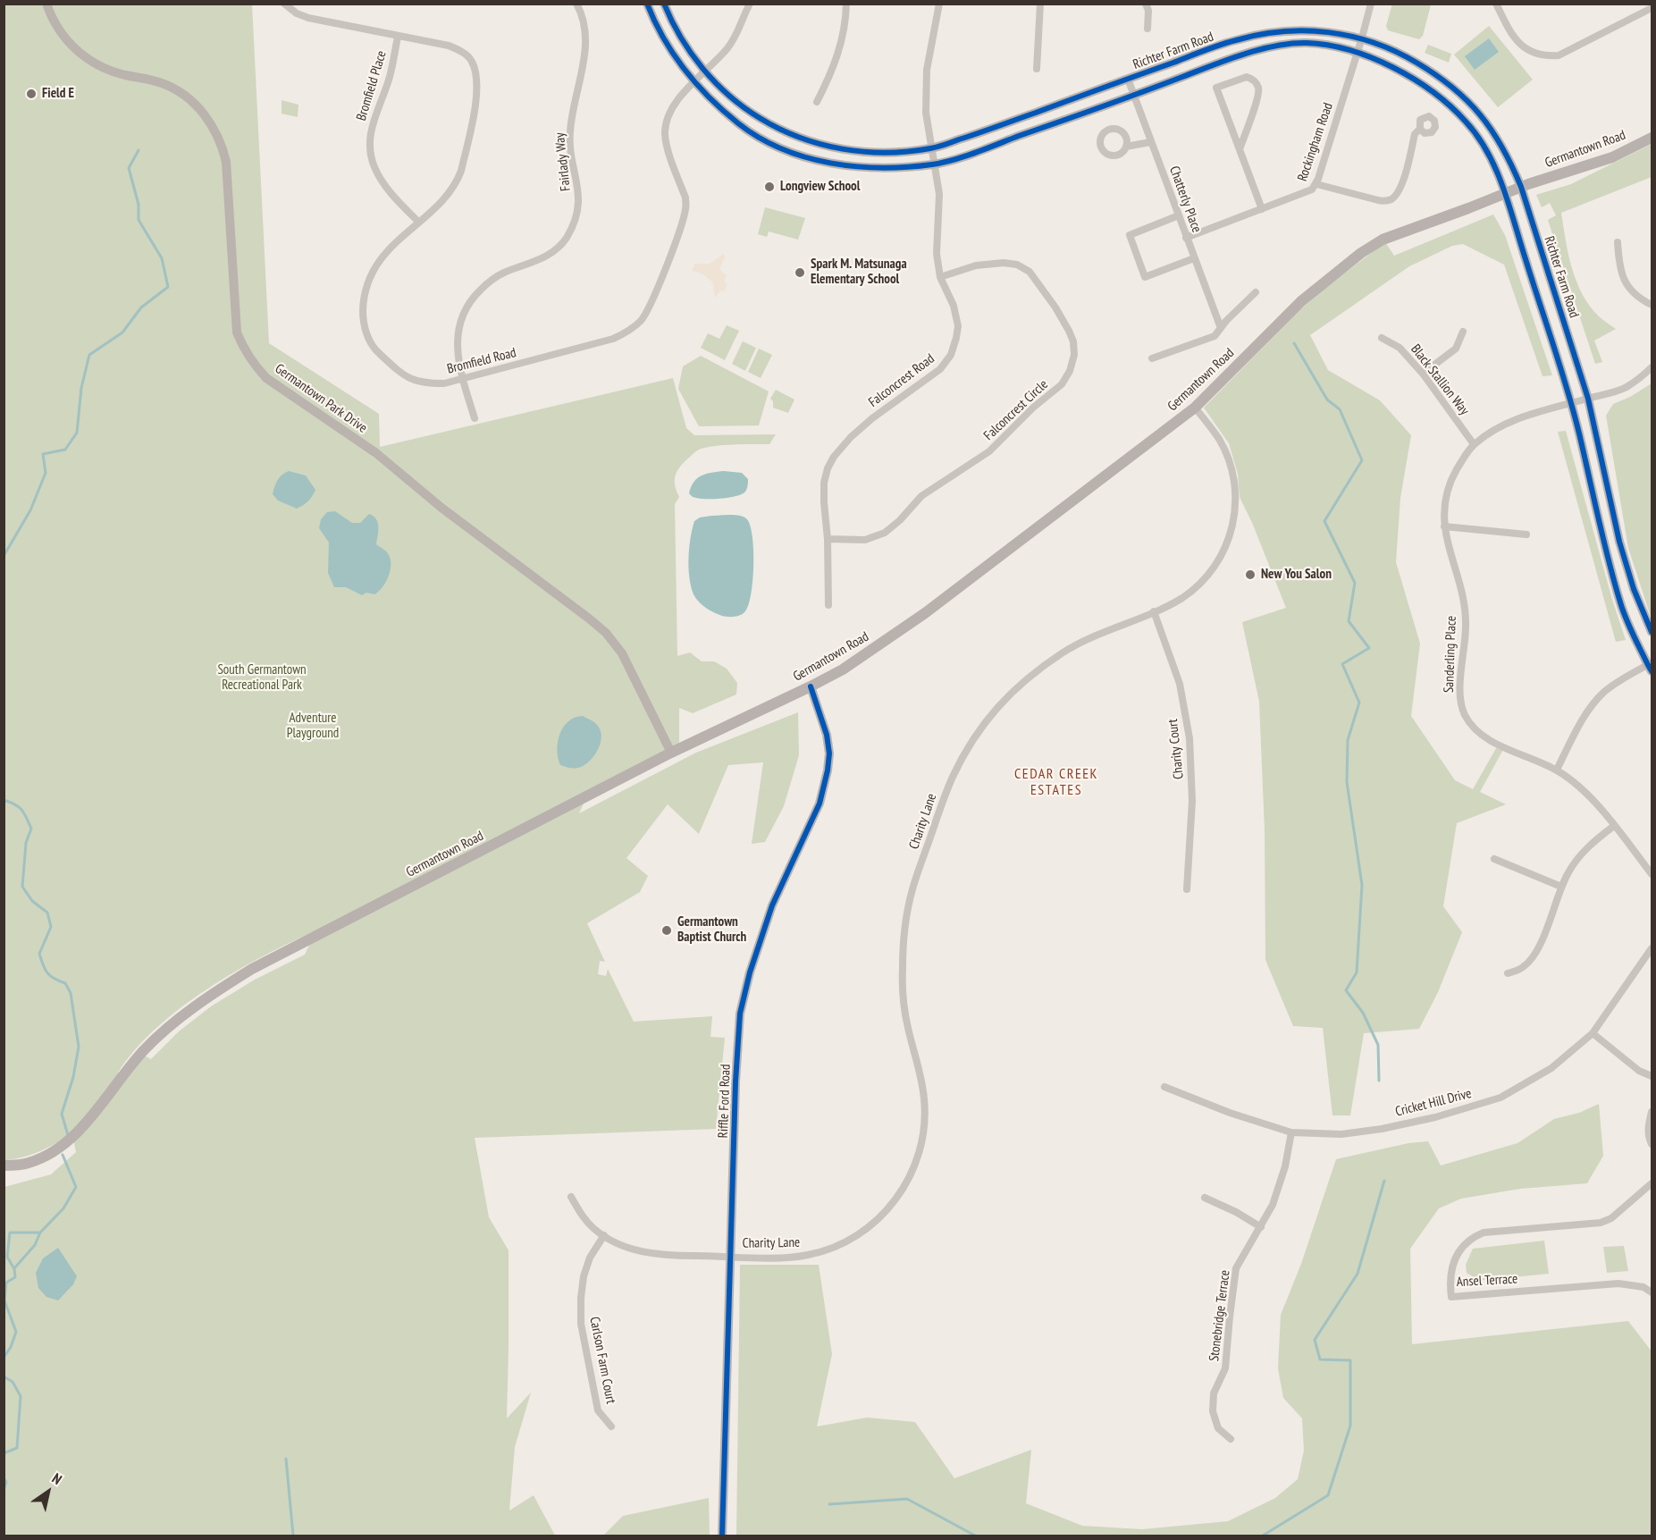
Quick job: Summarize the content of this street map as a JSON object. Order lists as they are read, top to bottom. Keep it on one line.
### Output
{"streets":{"main road":["Richter Farm Road","Germantown Road","Germantown Park Drive","Riffle Ford Road"],"street":["Bromfield Place","Rockingham Road","Fairlady Way","Chatterly Place","Bromfield Road","Black Stallion Way","Falconcrest Road","Falconcrest Circle","Sanderling Place","Charity Court","Charity Lane","Cricket Hill Drive","Ansel Terrace","Stonebridge Terrace","Carlson Farm Court"]},"crossings":[["Richter Farm Road","Rockingham Road"],["Richter Farm Road","Germantown Road"],["Richter Farm Road","Chatterly Place"],["Richter Farm Road","Bromfield Road"],["Richter Farm Road","Falconcrest Road"],["Richter Farm Road","Sanderling Place"],["Bromfield Place","Bromfield Road"],["Rockingham Road","Chatterly Place"],["Germantown Road","Germantown Park Drive"],["Germantown Road","Charity Lane"],["Germantown Road","Riffle Ford Road"],["Fairlady Way","Bromfield Road"],["Black Stallion Way","Sanderling Place"],["Falconcrest Road","Falconcrest Circle"],["Charity Court","Charity Lane"],["Charity Lane","Riffle Ford Road"],["Charity Lane","Carlson Farm Court"],["Cricket Hill Drive","Stonebridge Terrace"]],"districts":["CEDAR CREEK ESTATES"],"parks":["South Germantown Recreational Park","Adventure Playground"],"places":["Field E","Longview School","Spark M. Matsunaga Elementary School","New You Salon","Germantown Baptist Church"],"north":"top right"}
